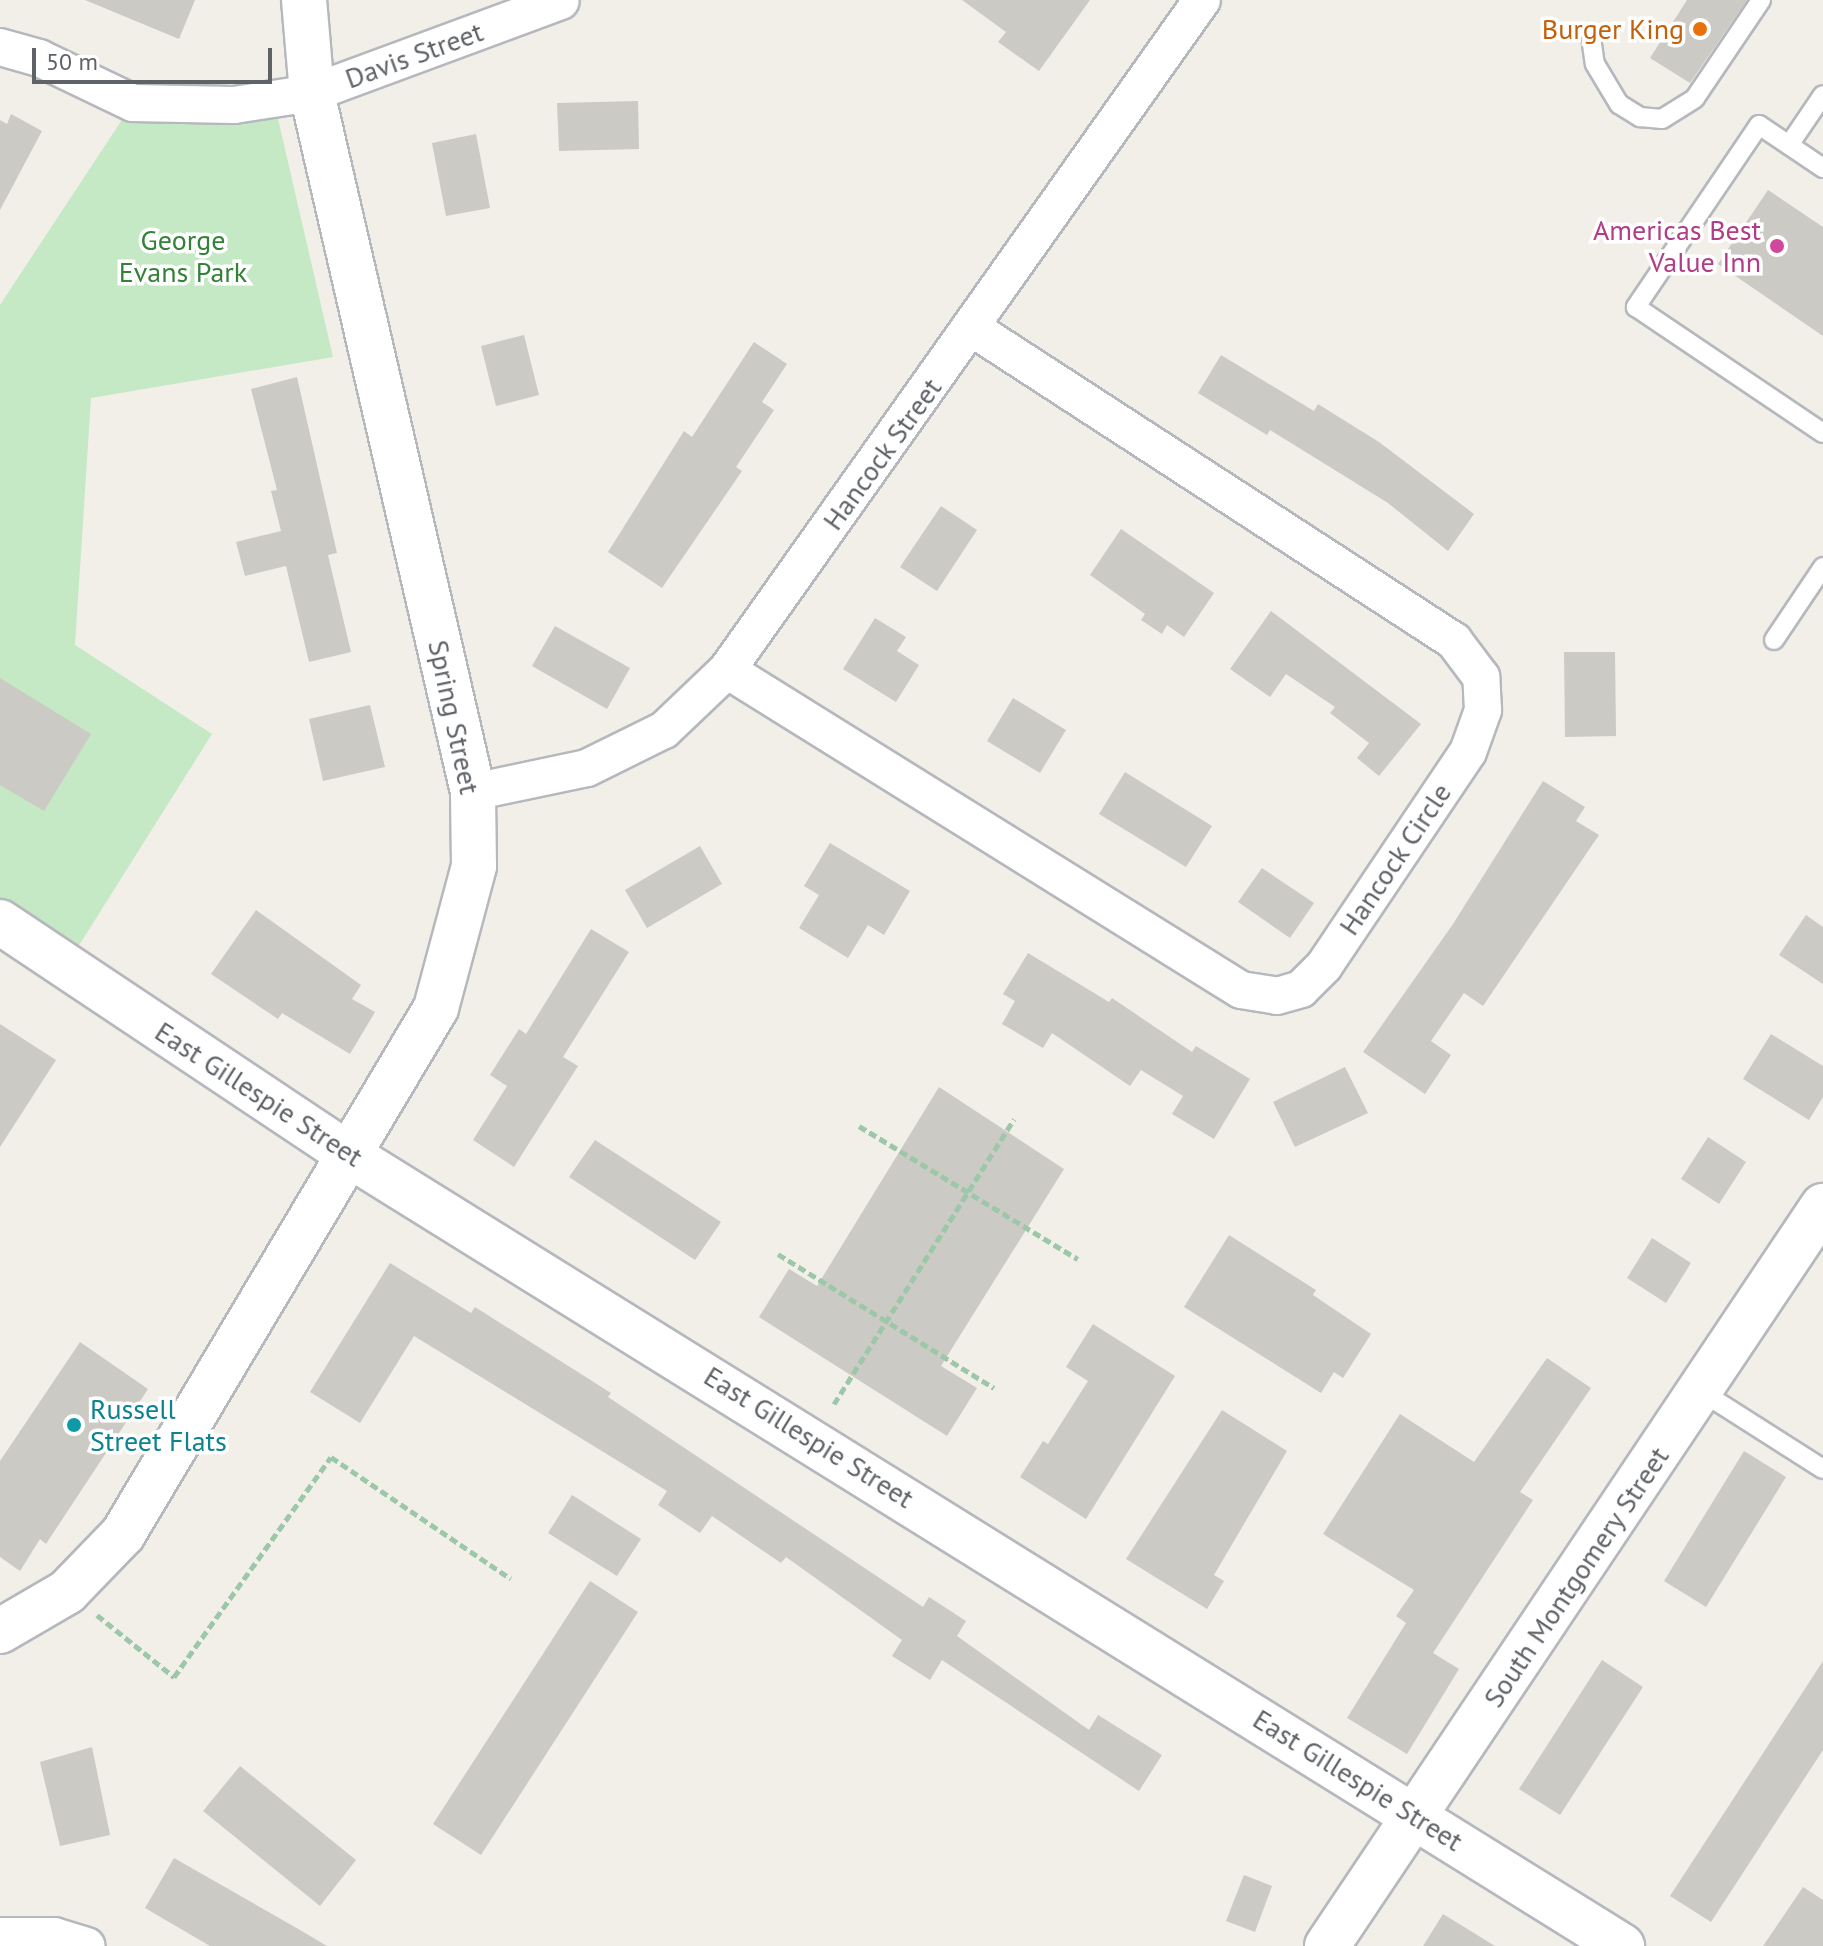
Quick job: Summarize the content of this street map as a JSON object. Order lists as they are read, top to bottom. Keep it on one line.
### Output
{"streets":{"street":["Davis Street","Hancock Street","Spring Street","Hancock Circle","East Gillespie Street","South Montgomery Street"]},"crossings":[["Davis Street","Spring Street"],["Hancock Street","Spring Street"],["Hancock Street","Hancock Circle"],["Spring Street","East Gillespie Street"],["East Gillespie Street","South Montgomery Street"]],"parks":["George Evans Park"],"places":["Burger King","Americas Best Value Inn","Russell Street Flats"],"scale_bar":"50 m"}
